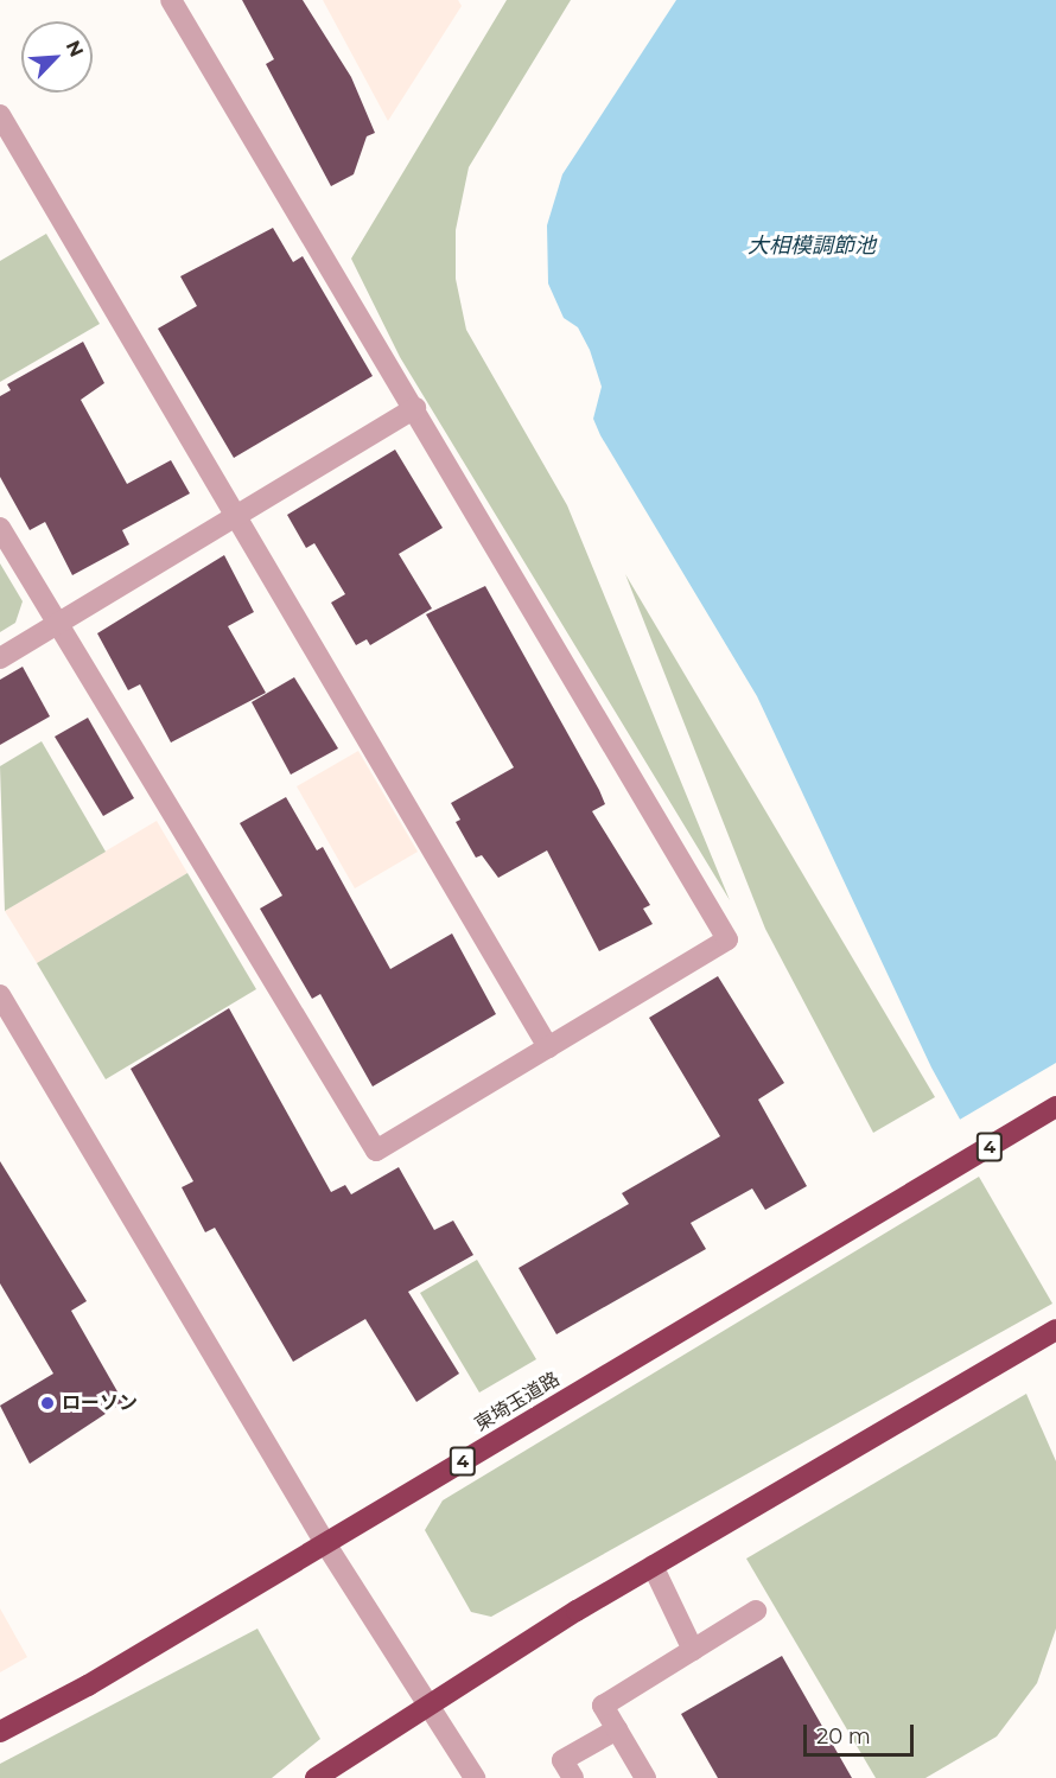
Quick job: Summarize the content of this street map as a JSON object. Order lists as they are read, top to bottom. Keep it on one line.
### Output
{"streets":{"highway":["4","東埼玉道路"]},"water":["大相模調節池"],"places":["ローソン"],"scale_bar":"20 m","north":"top right"}
